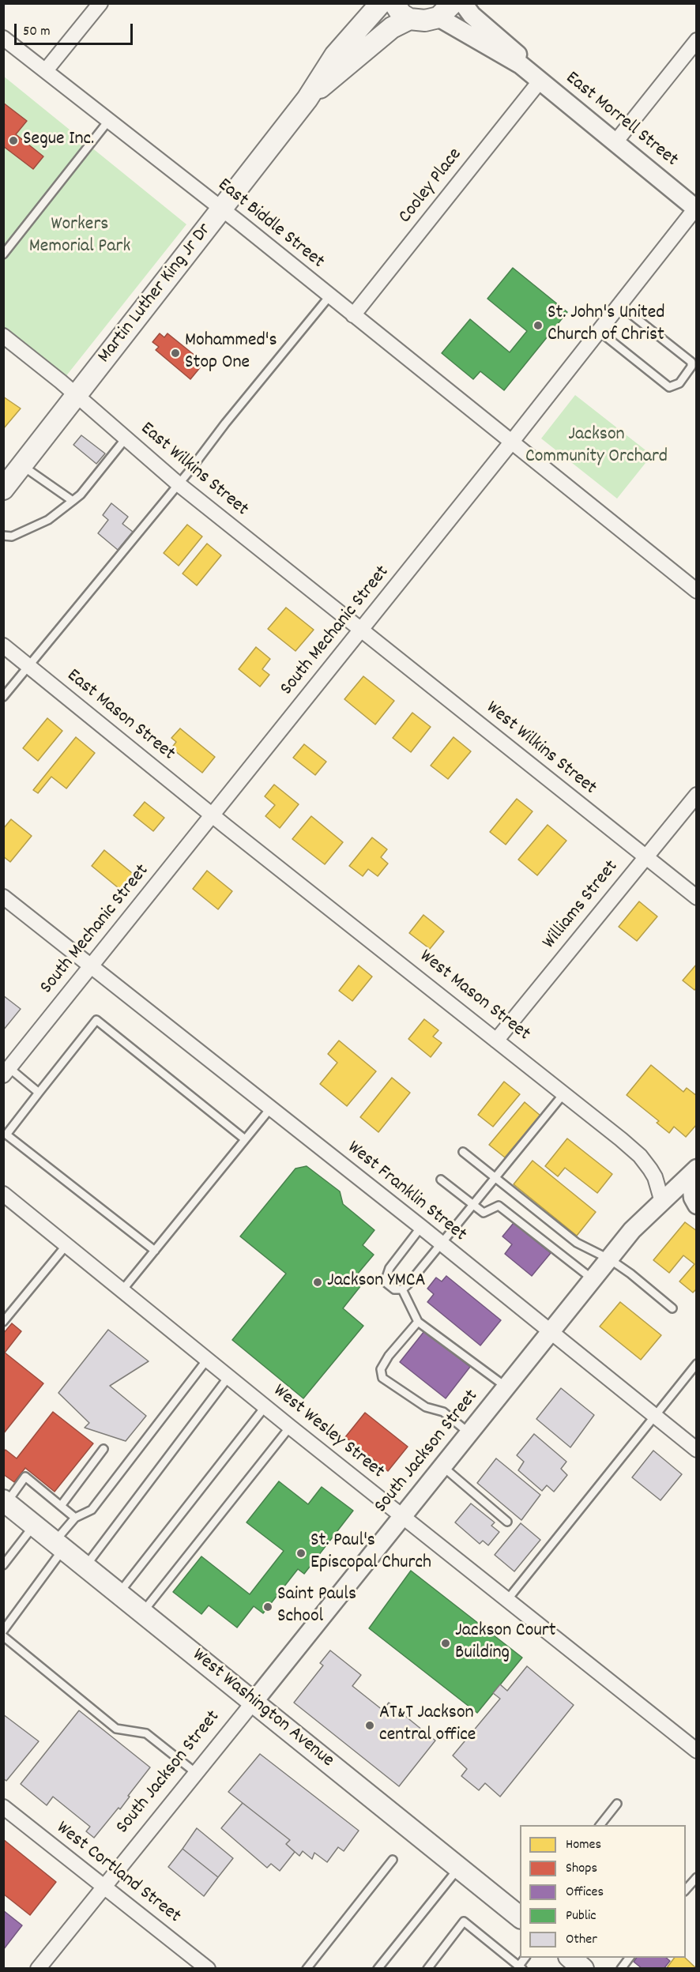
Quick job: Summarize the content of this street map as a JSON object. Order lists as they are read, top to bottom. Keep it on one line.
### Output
{"streets":{"main road":["Martin Luther King Jr Dr","West Washington Avenue"],"street":["East Morrell Street","Cooley Place","East Biddle Street","East Wilkins Street","South Mechanic Street","East Mason Street","West Wilkins Street","Williams Street","West Mason Street","West Franklin Street","West Wesley Street","South Jackson Street","West Cortland Street"]},"crossings":[["East Morrell Street","Cooley Place"],["East Morrell Street","South Mechanic Street"],["Cooley Place","East Biddle Street"],["East Biddle Street","Martin Luther King Jr Dr"],["East Biddle Street","South Mechanic Street"],["Martin Luther King Jr Dr","East Wilkins Street"],["East Wilkins Street","South Mechanic Street"],["East Wilkins Street","West Wilkins Street"],["South Mechanic Street","East Mason Street"],["South Mechanic Street","West Wilkins Street"],["South Mechanic Street","West Mason Street"],["South Mechanic Street","West Franklin Street"],["East Mason Street","West Mason Street"],["West Wilkins Street","Williams Street"],["Williams Street","West Mason Street"],["West Mason Street","South Jackson Street"],["West Franklin Street","South Jackson Street"],["West Wesley Street","South Jackson Street"],["South Jackson Street","West Washington Avenue"],["South Jackson Street","West Cortland Street"]],"parks":["Workers Memorial Park","Jackson Community Orchard"],"places":["Segue Inc.","St. John's United Church of Christ","Mohammed's Stop One","Jackson YMCA","St. Paul's Episcopal Church","Saint Pauls School","Jackson Court Building","AT&T Jackson central office"],"legend":["Homes","Shops","Offices","Public","Other"],"scale_bar":"50 m"}
